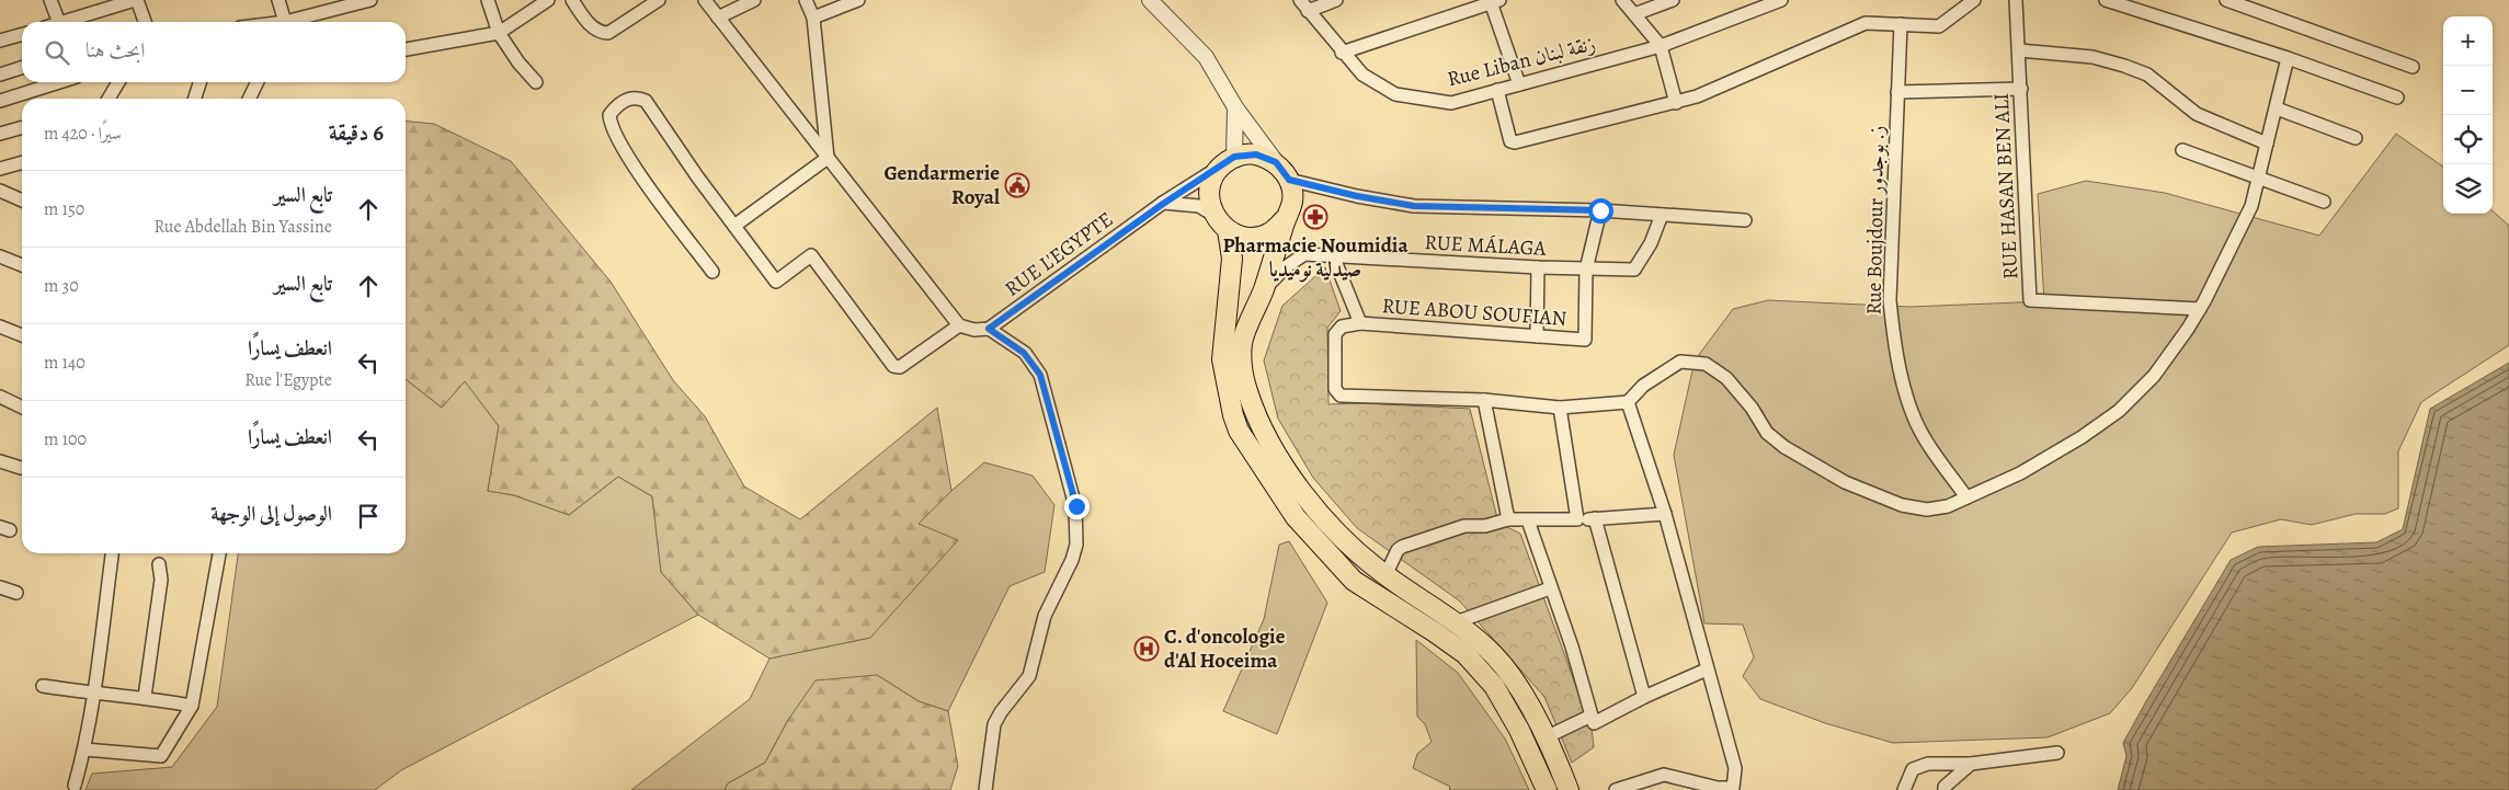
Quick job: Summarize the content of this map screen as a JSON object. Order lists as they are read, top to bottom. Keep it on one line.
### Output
{"streets":{"street":["Rue Liban زنقة لبنان","RUE HASAN BEN ALI","Rue Boujdour ز. بوجدور","RUE MÁLAGA","RUE L'EGYPTE","RUE ABOU SOUFIAN"]},"crossings":[["RUE MÁLAGA","RUE ABOU SOUFIAN"]],"places":{"public building":["Gendarmerie Royal"],"pharmacy":["Pharmacie Noumidia صيدلية نوميديا"],"hospital":["C. d'oncologie d'Al Hoceima"]},"page":{"map_buttons":["+","−"],"search":"ابحث هنا","heading":["6 دقيقة","سيرًا · 420 m"],"list":[["تابع السير","Rue Abdellah Bin Yassine","150 m"],["تابع السير","30 m"],["انعطف يسارًا","Rue l'Egypte","140 m"],["انعطف يسارًا","100 m"],"الوصول إلى الوجهة"]}}
